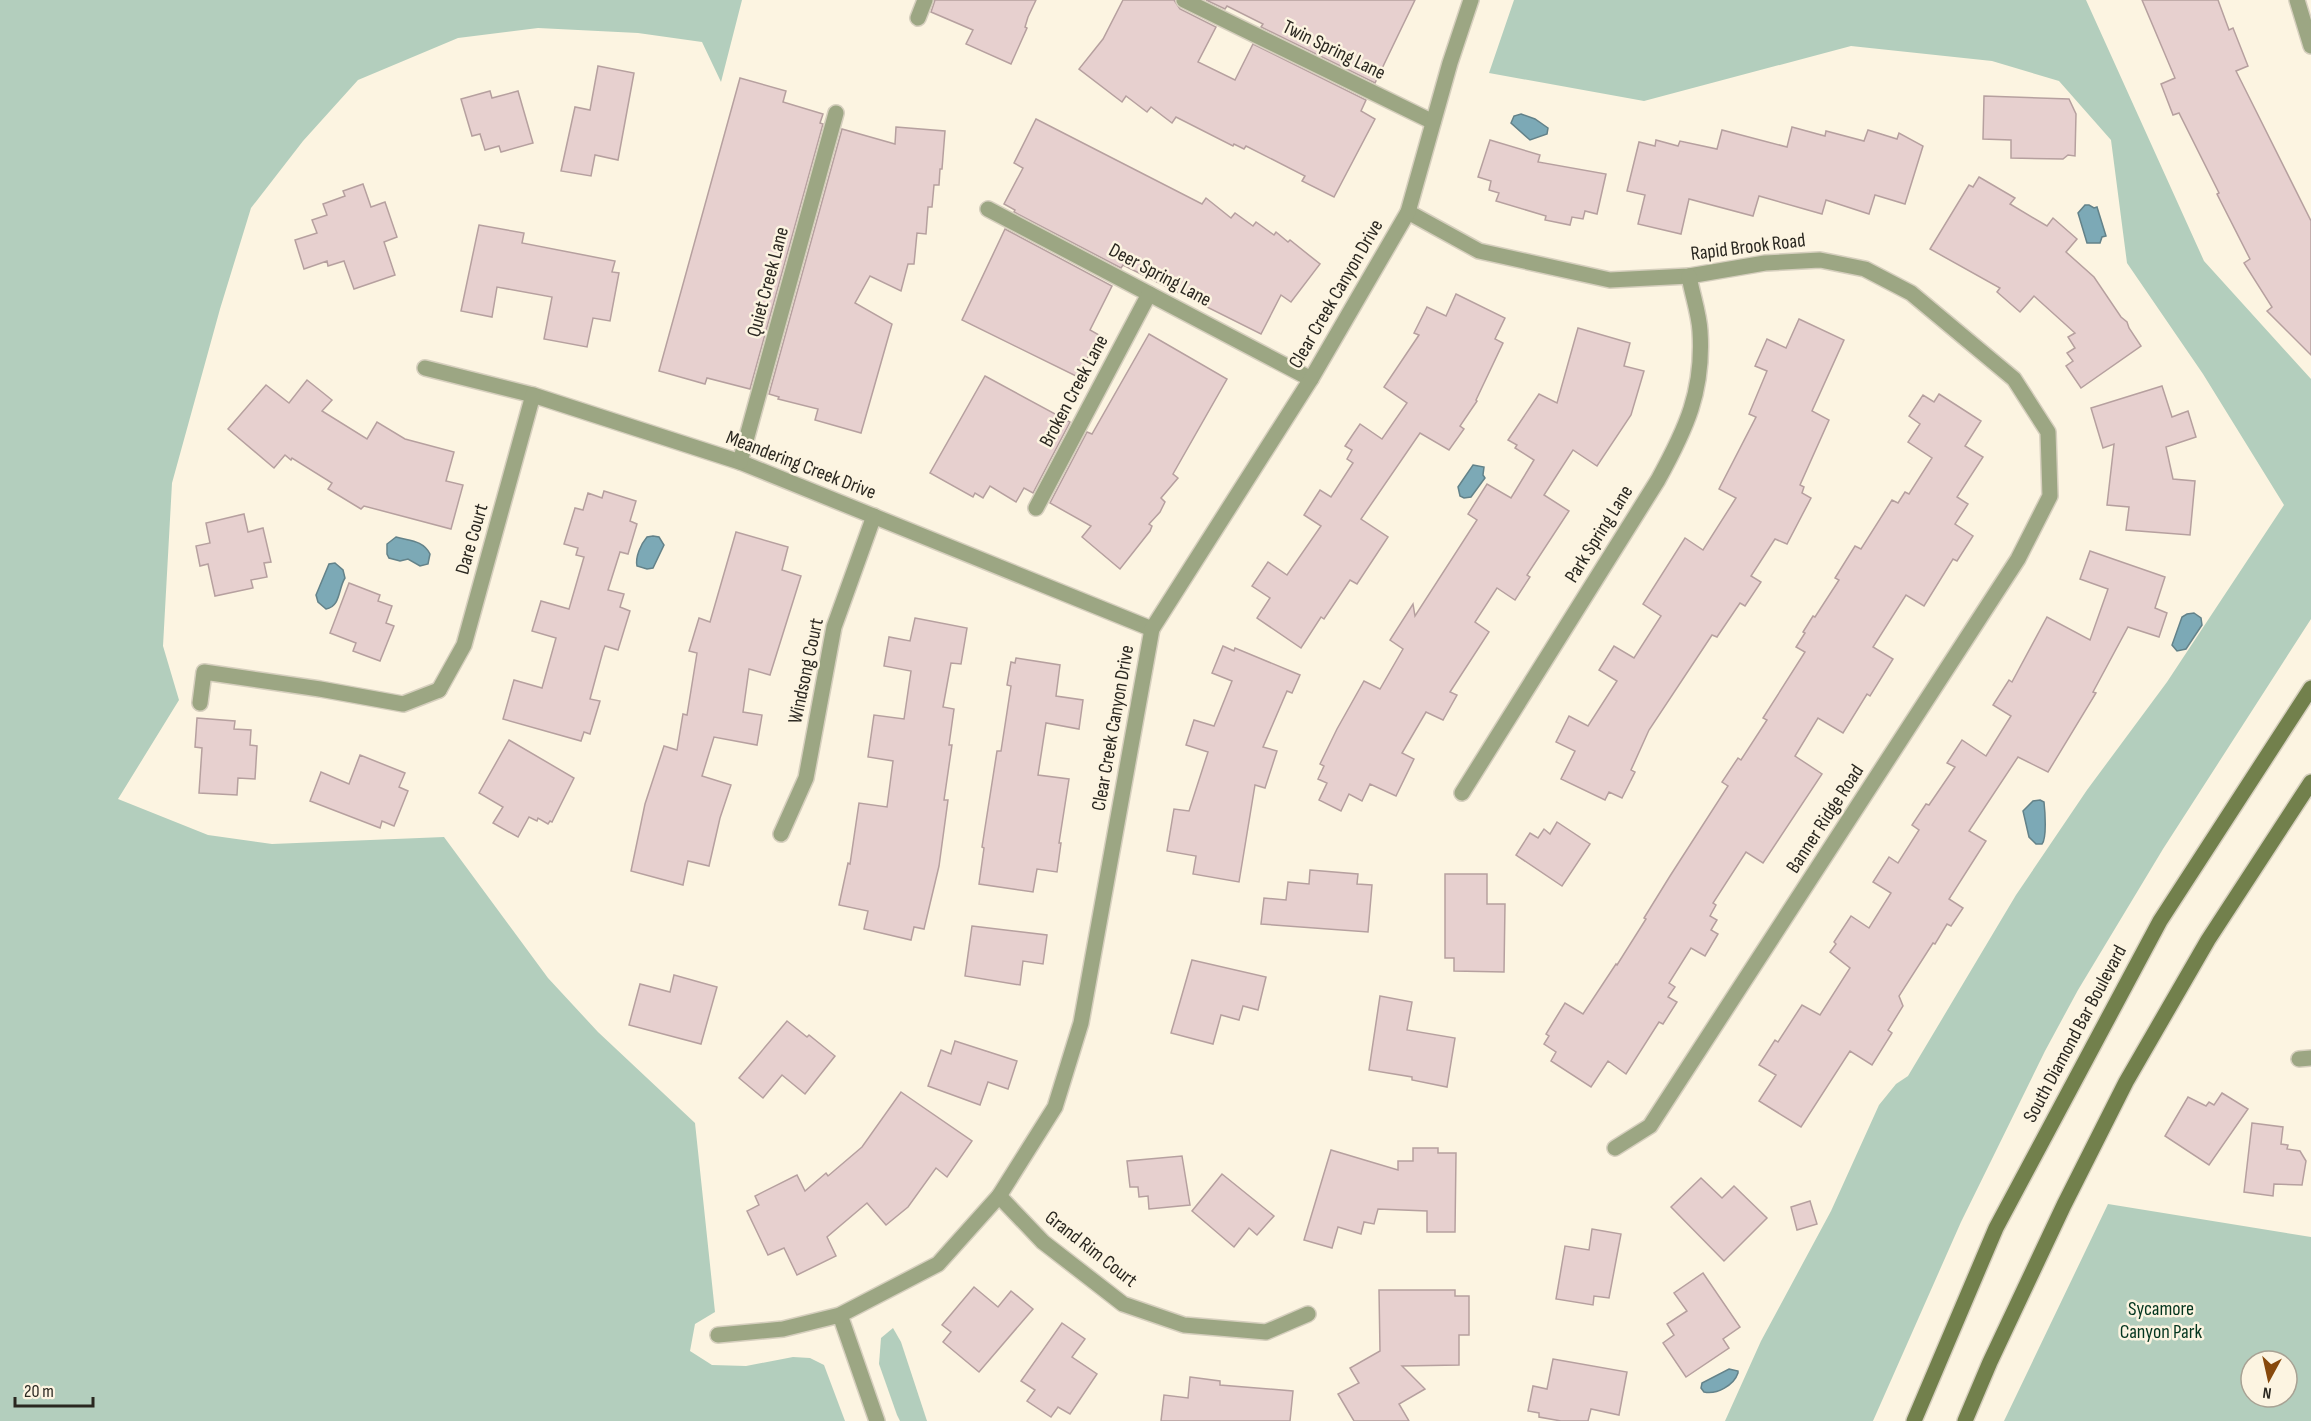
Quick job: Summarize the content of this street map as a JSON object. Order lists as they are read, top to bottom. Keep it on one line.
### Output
{"streets":{"main road":["South Diamond Bar Boulevard"],"street":["Twin Spring Lane","Rapid Brook Road","Deer Spring Lane","Quiet Creek Lane","Clear Creek Canyon Drive","Broken Creek Lane","Meandering Creek Drive","Park Spring Lane","Dare Court","Windsong Court","Banner Ridge Road","Grand Rim Court"]},"crossings":[["Twin Spring Lane","Clear Creek Canyon Drive"],["Rapid Brook Road","Clear Creek Canyon Drive"],["Rapid Brook Road","Park Spring Lane"],["Rapid Brook Road","Banner Ridge Road"],["Deer Spring Lane","Clear Creek Canyon Drive"],["Deer Spring Lane","Broken Creek Lane"],["Quiet Creek Lane","Meandering Creek Drive"],["Clear Creek Canyon Drive","Meandering Creek Drive"],["Clear Creek Canyon Drive","Grand Rim Court"],["Meandering Creek Drive","Dare Court"],["Meandering Creek Drive","Windsong Court"]],"parks":["Sycamore Canyon Park"],"scale_bar":"20 m","north":"bottom"}
